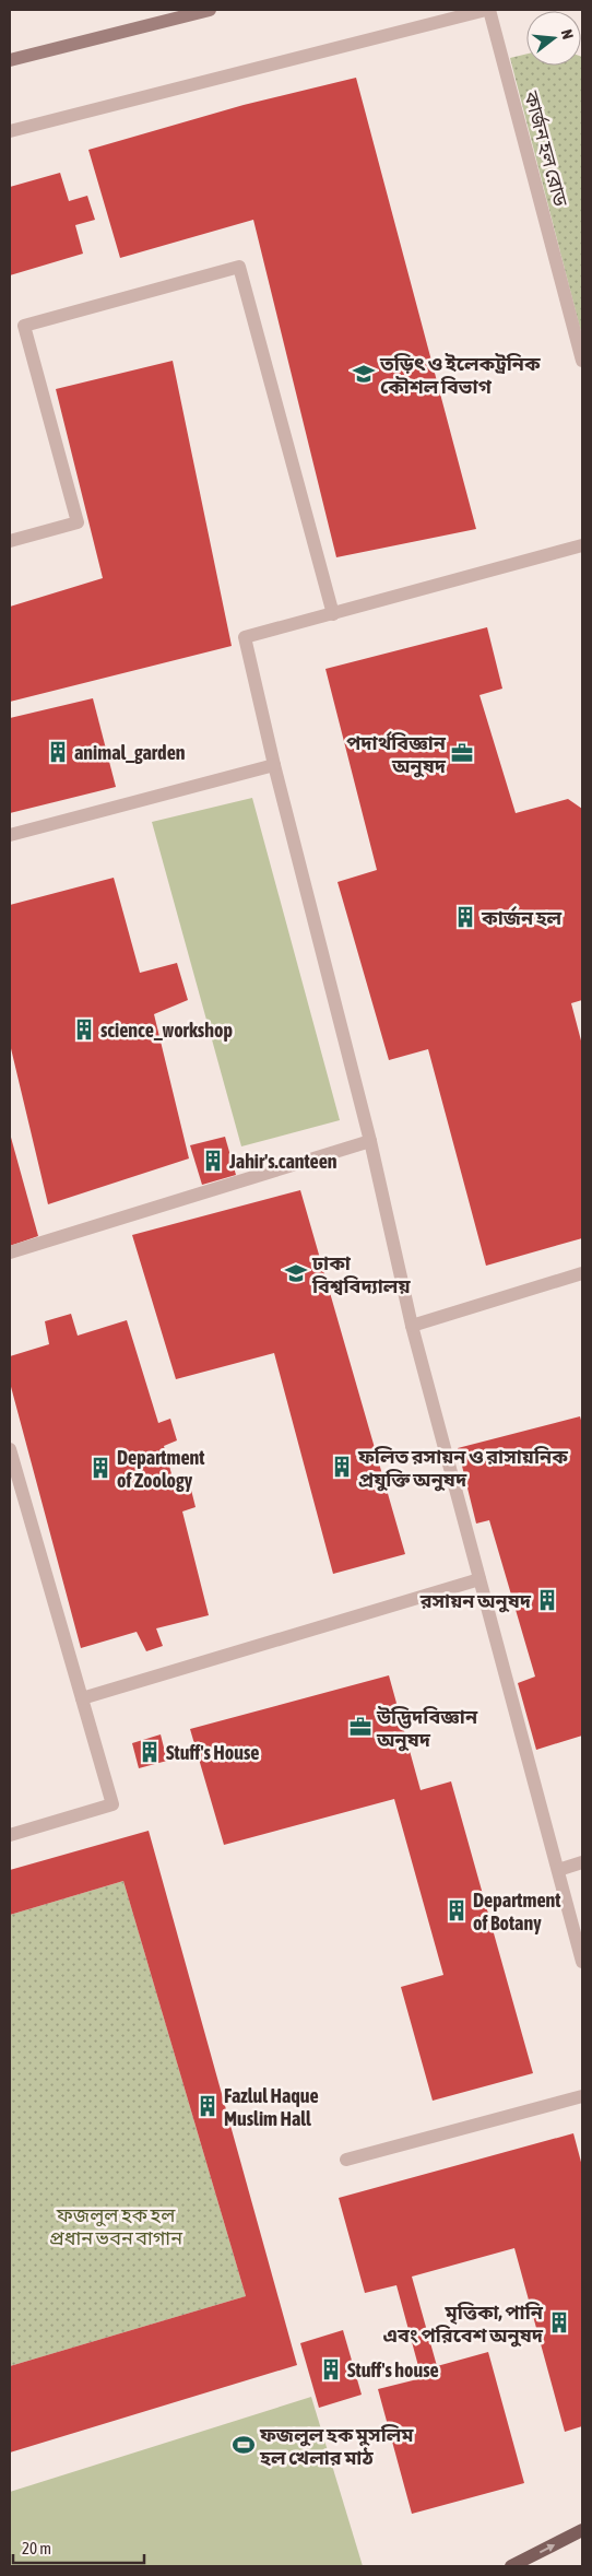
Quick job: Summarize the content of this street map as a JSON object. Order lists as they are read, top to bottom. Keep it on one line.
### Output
{"streets":{"lane":["কার্জন হল রোড"]},"parks":["ফজলুল হক হল প্রধান ভবন বাগান"],"places":{"school or university":["তড়িৎ ও ইলেকট্রনিক কৌশল বিভাগ","ঢাকা বিশ্ববিদ্যালয়"],"building":["animal_garden","কার্জন হল","science_workshop","Jahir's.canteen","ফলিত রসায়ন ও রাসায়নিক প্রযুক্তি অনুষদ","Department of Zoology","রসায়ন অনুষদ","Stuff's House","Department of Botany","Fazlul Haque Muslim Hall","মৃত্তিকা, পানি এবং পরিবেশ অনুষদ","Stuff's house"],"office":["পদার্থবিজ্ঞান অনুষদ","উদ্ভিদবিজ্ঞান অনুষদ"],"sports":["ফজলুল হক মুসলিম হল খেলার মাঠ"]},"scale_bar":"20 m","north":"right"}
